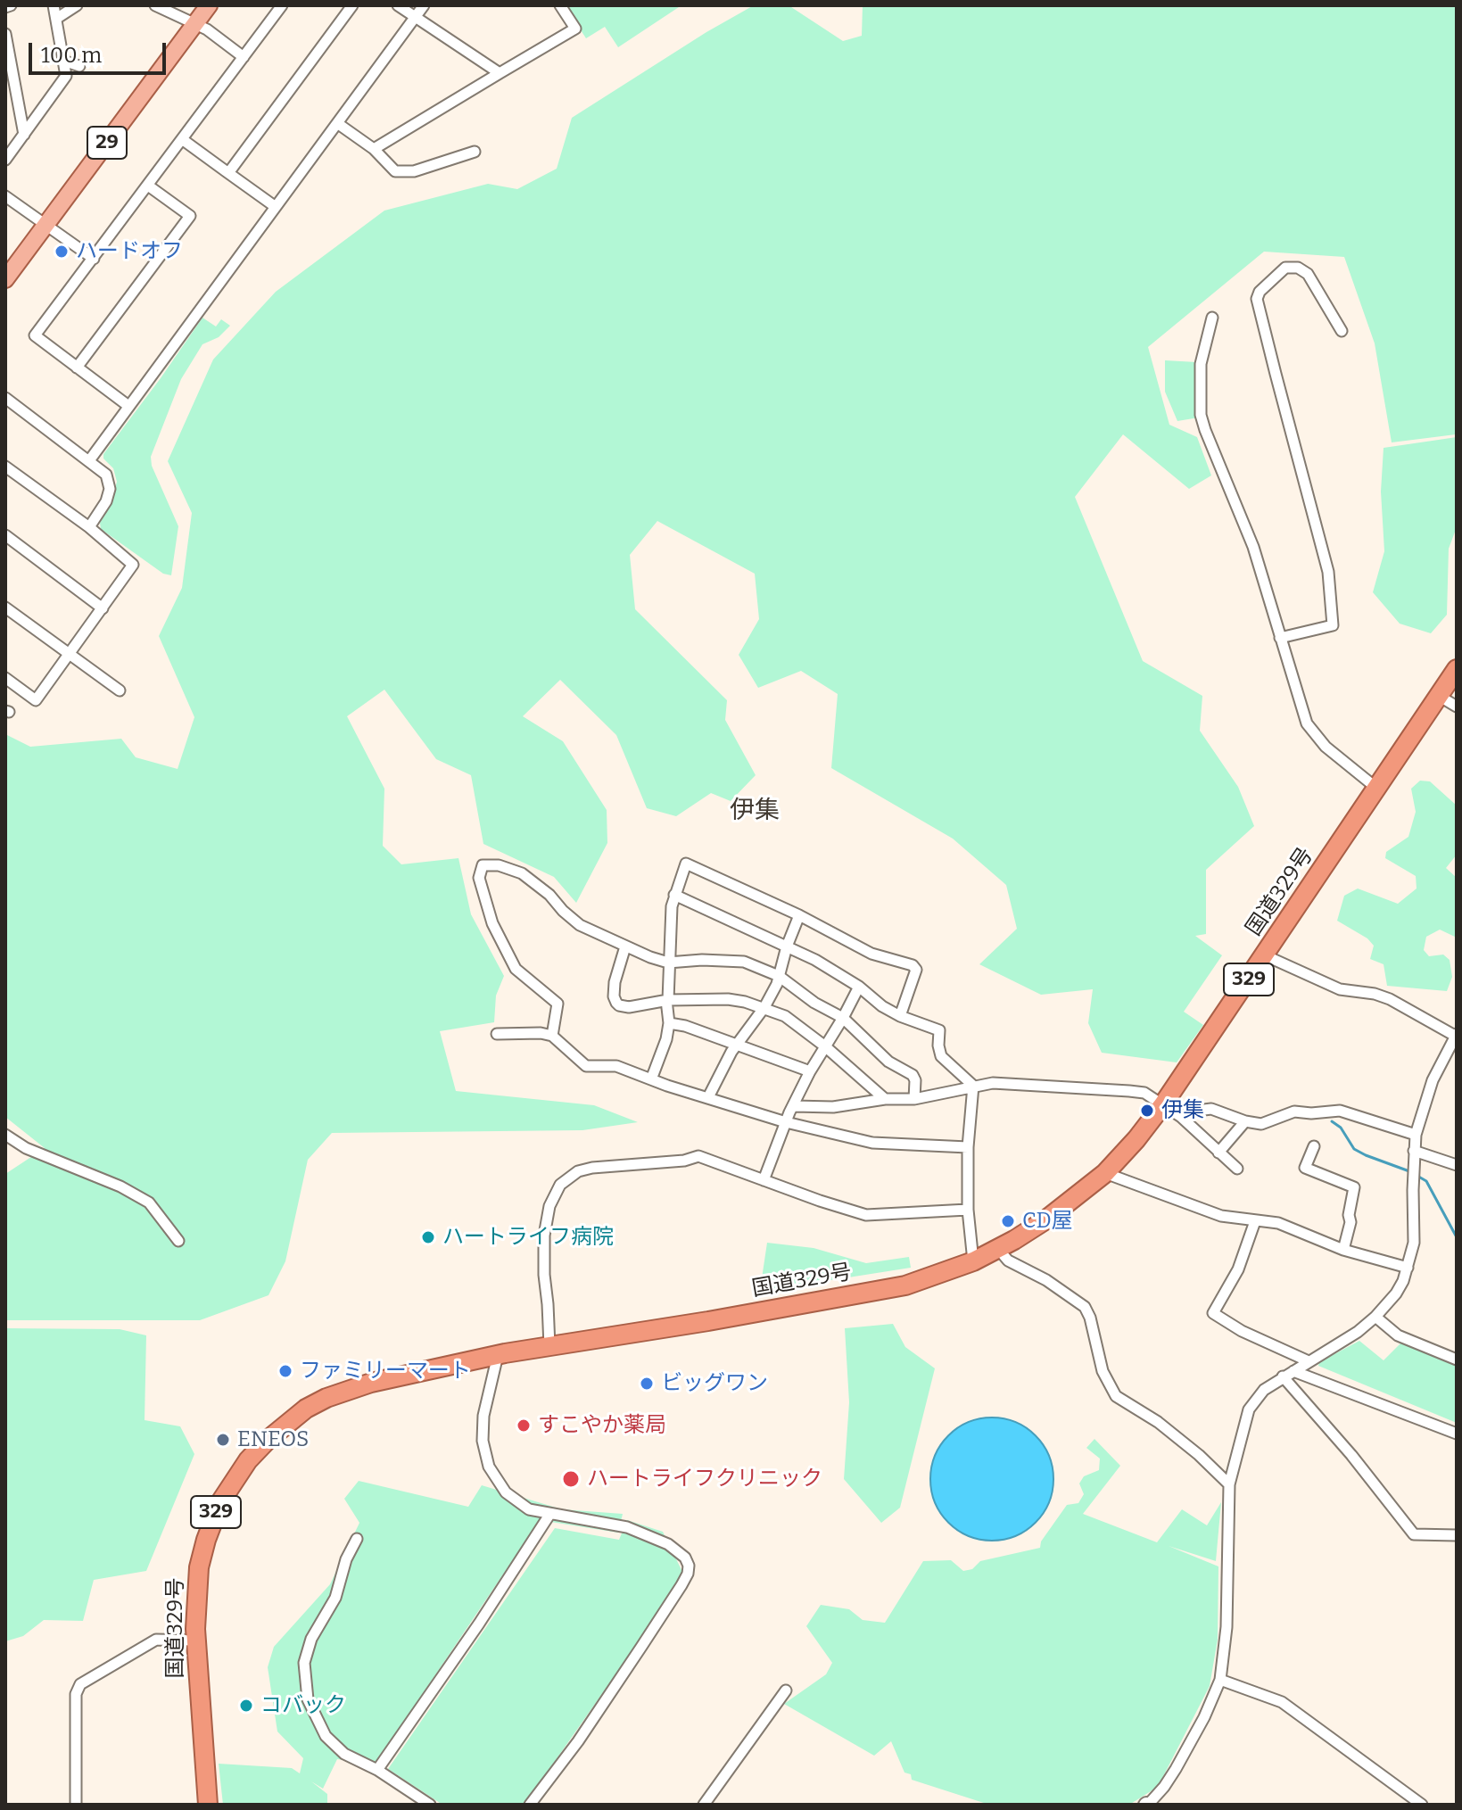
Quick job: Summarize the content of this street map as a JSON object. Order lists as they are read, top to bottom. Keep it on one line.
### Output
{"streets":{"highway":["国道329号","329"],"main road":["29"]},"districts":["伊集"],"places":["ハードオフ","伊集","CD屋","ハートライフ病院","ファミリーマート","ビッグワン","すこやか薬局","ENEOS","ハートライフクリニック","コバック"],"scale_bar":"100 m"}
